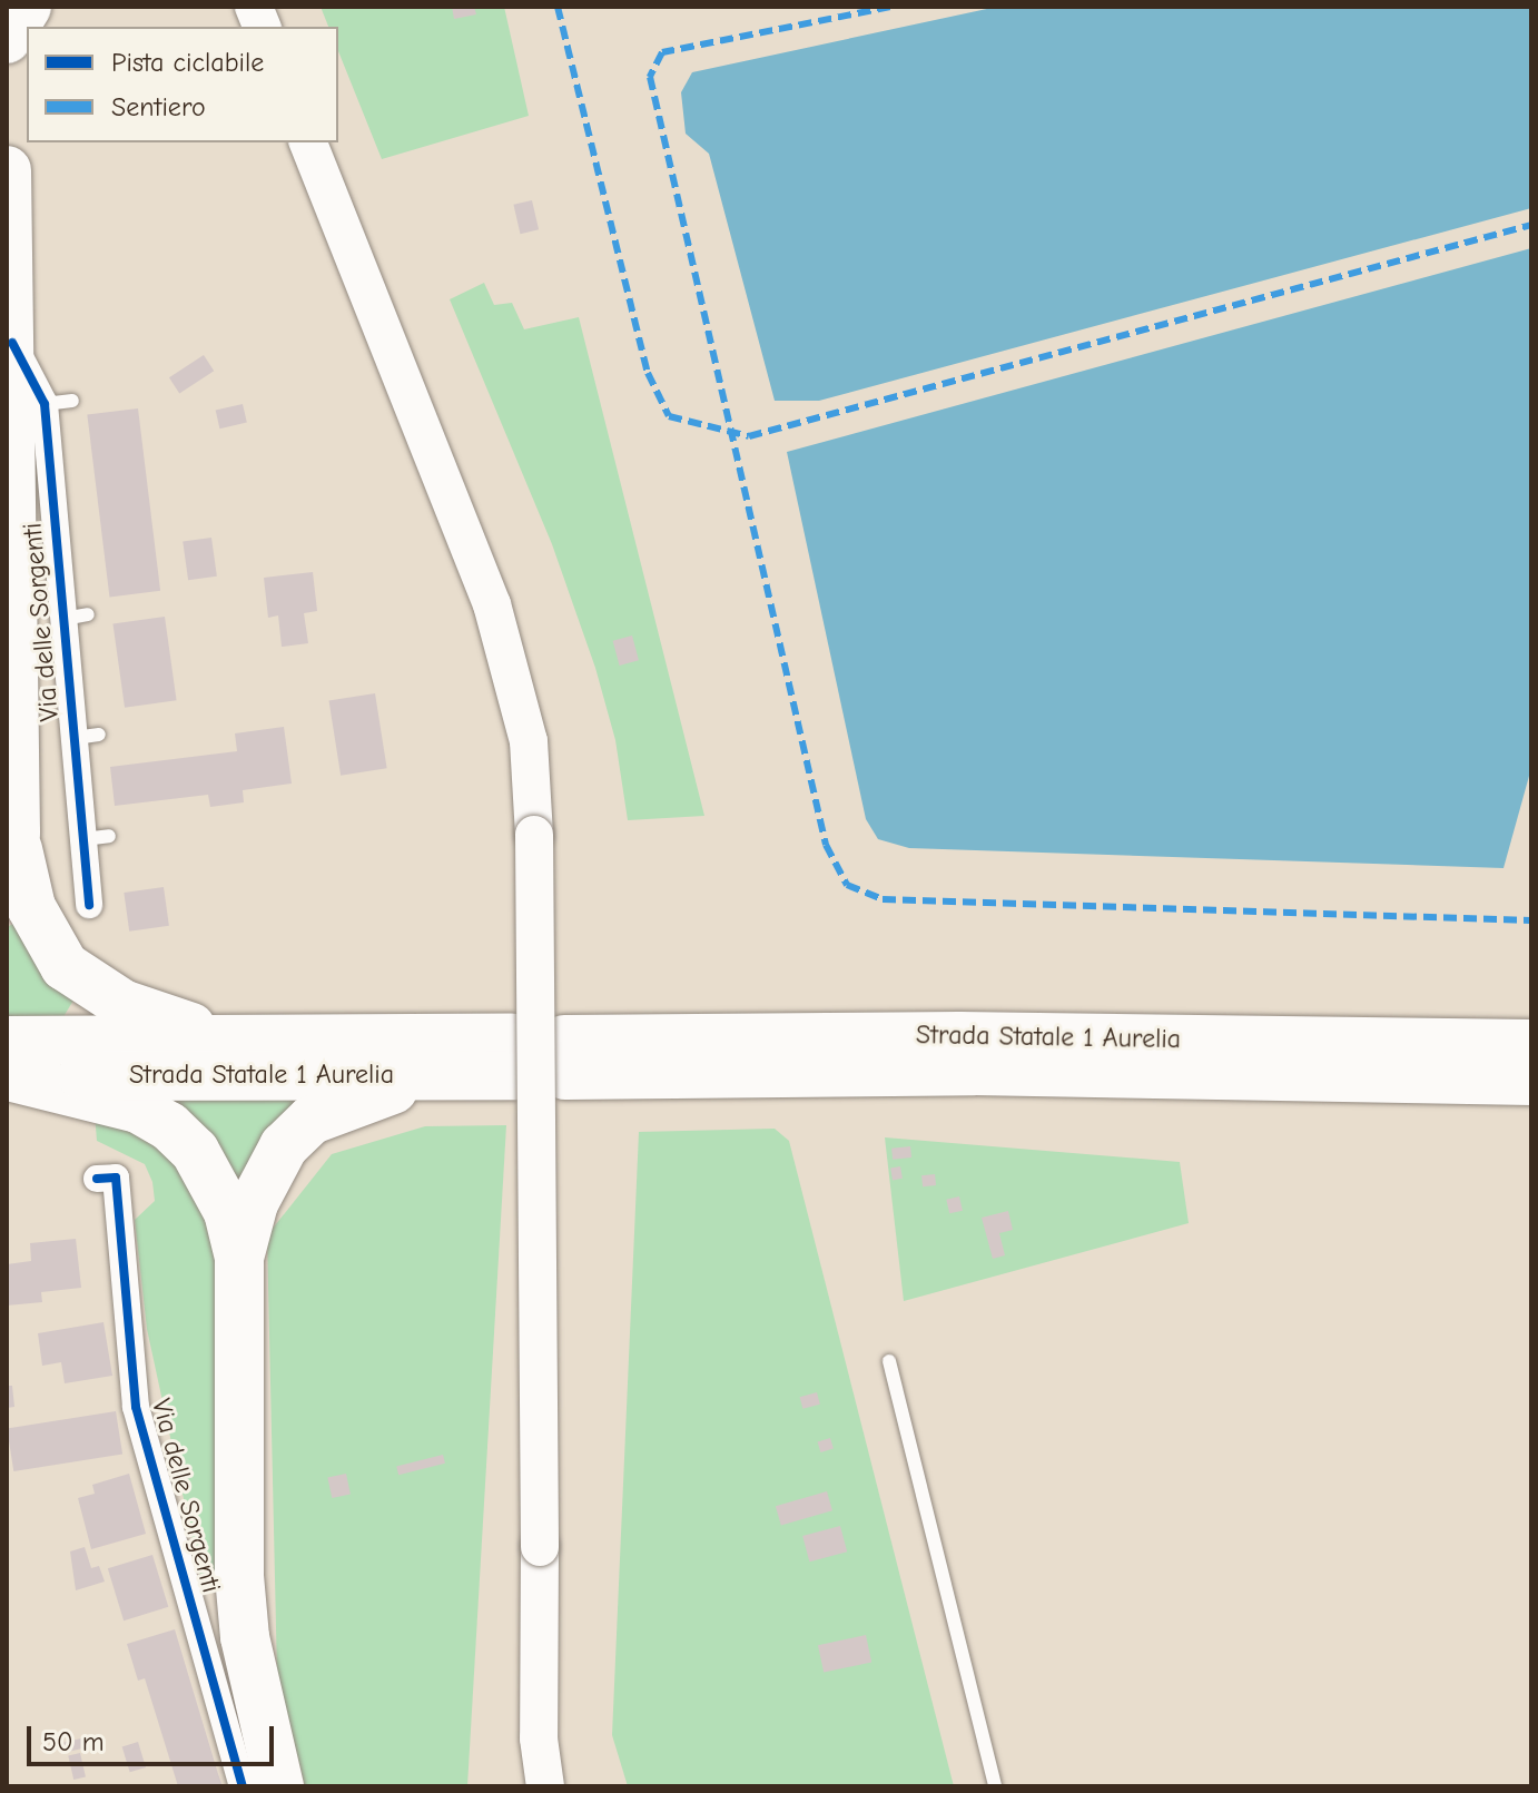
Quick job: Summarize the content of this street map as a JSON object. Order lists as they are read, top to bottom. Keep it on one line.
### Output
{"streets":{"highway":["Strada Statale 1 Aurelia"],"street":["Via delle Sorgenti"]},"legend":["Pista ciclabile","Sentiero"],"scale_bar":"50 m"}
